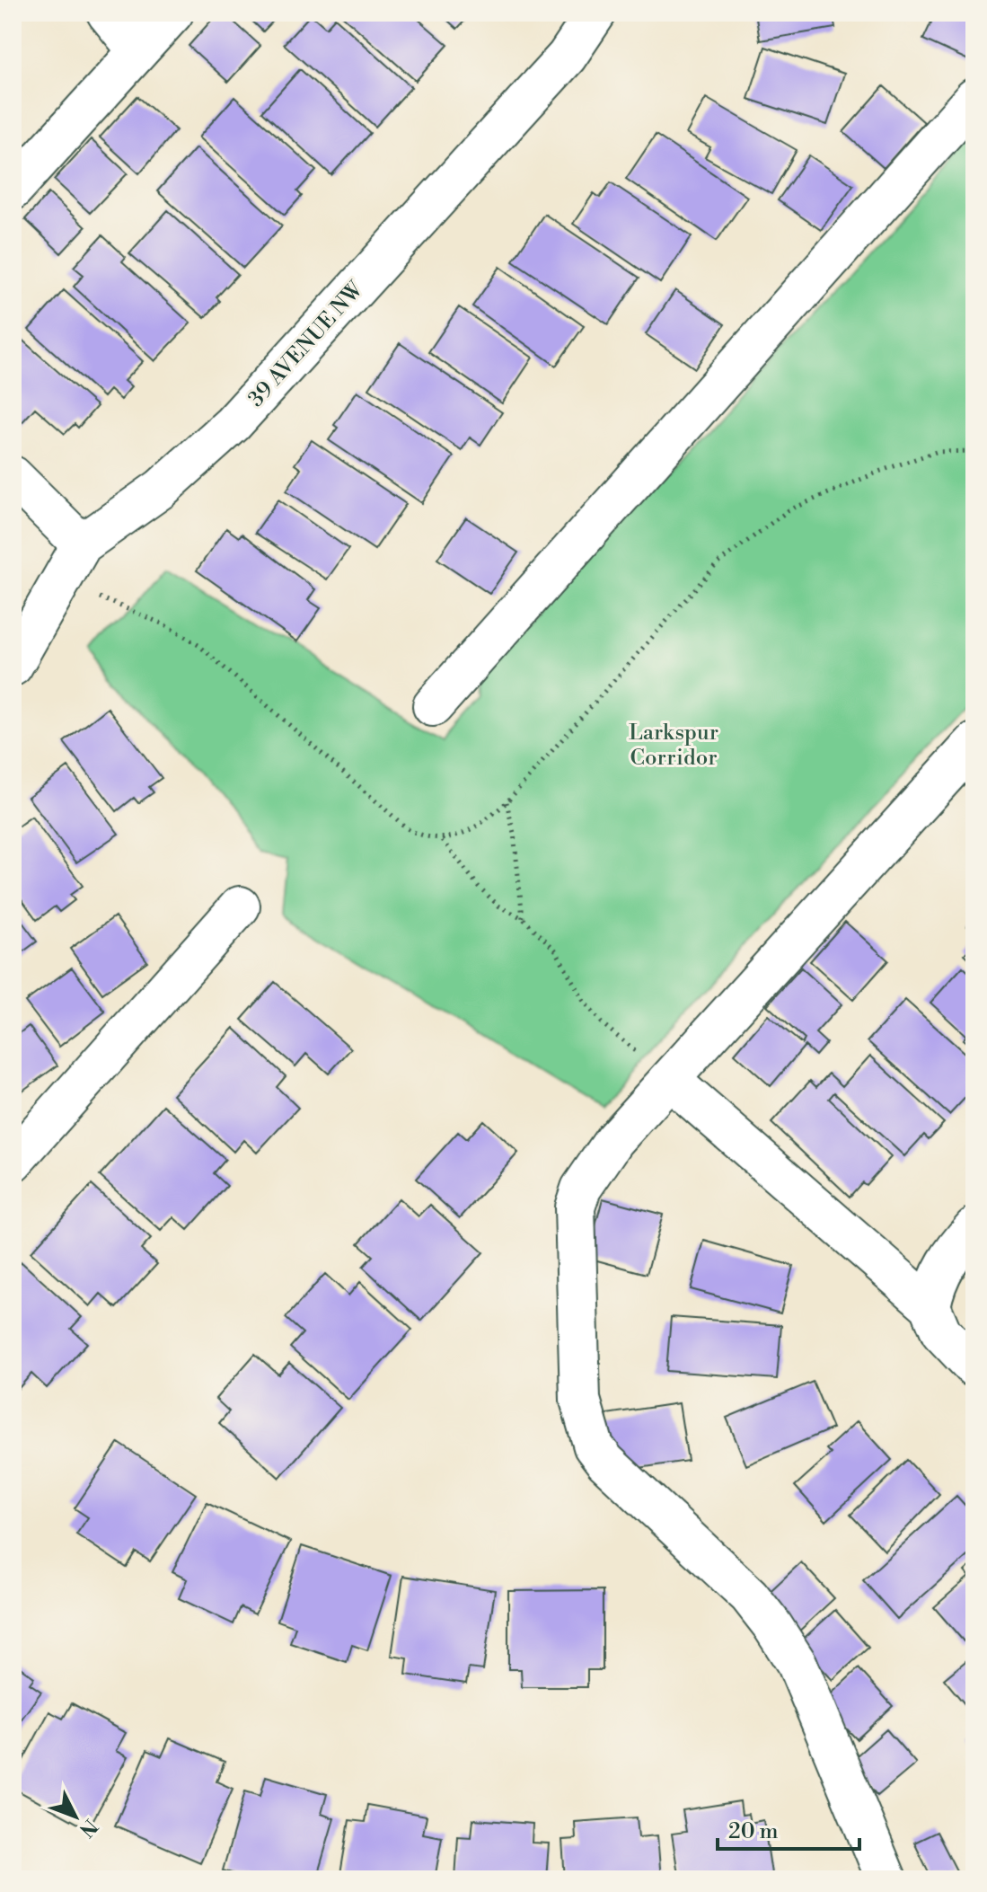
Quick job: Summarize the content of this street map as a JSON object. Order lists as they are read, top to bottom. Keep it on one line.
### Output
{"streets":{"street":["39 AVENUE NW"]},"parks":["Larkspur Corridor"],"scale_bar":"20 m","north":"bottom right"}
